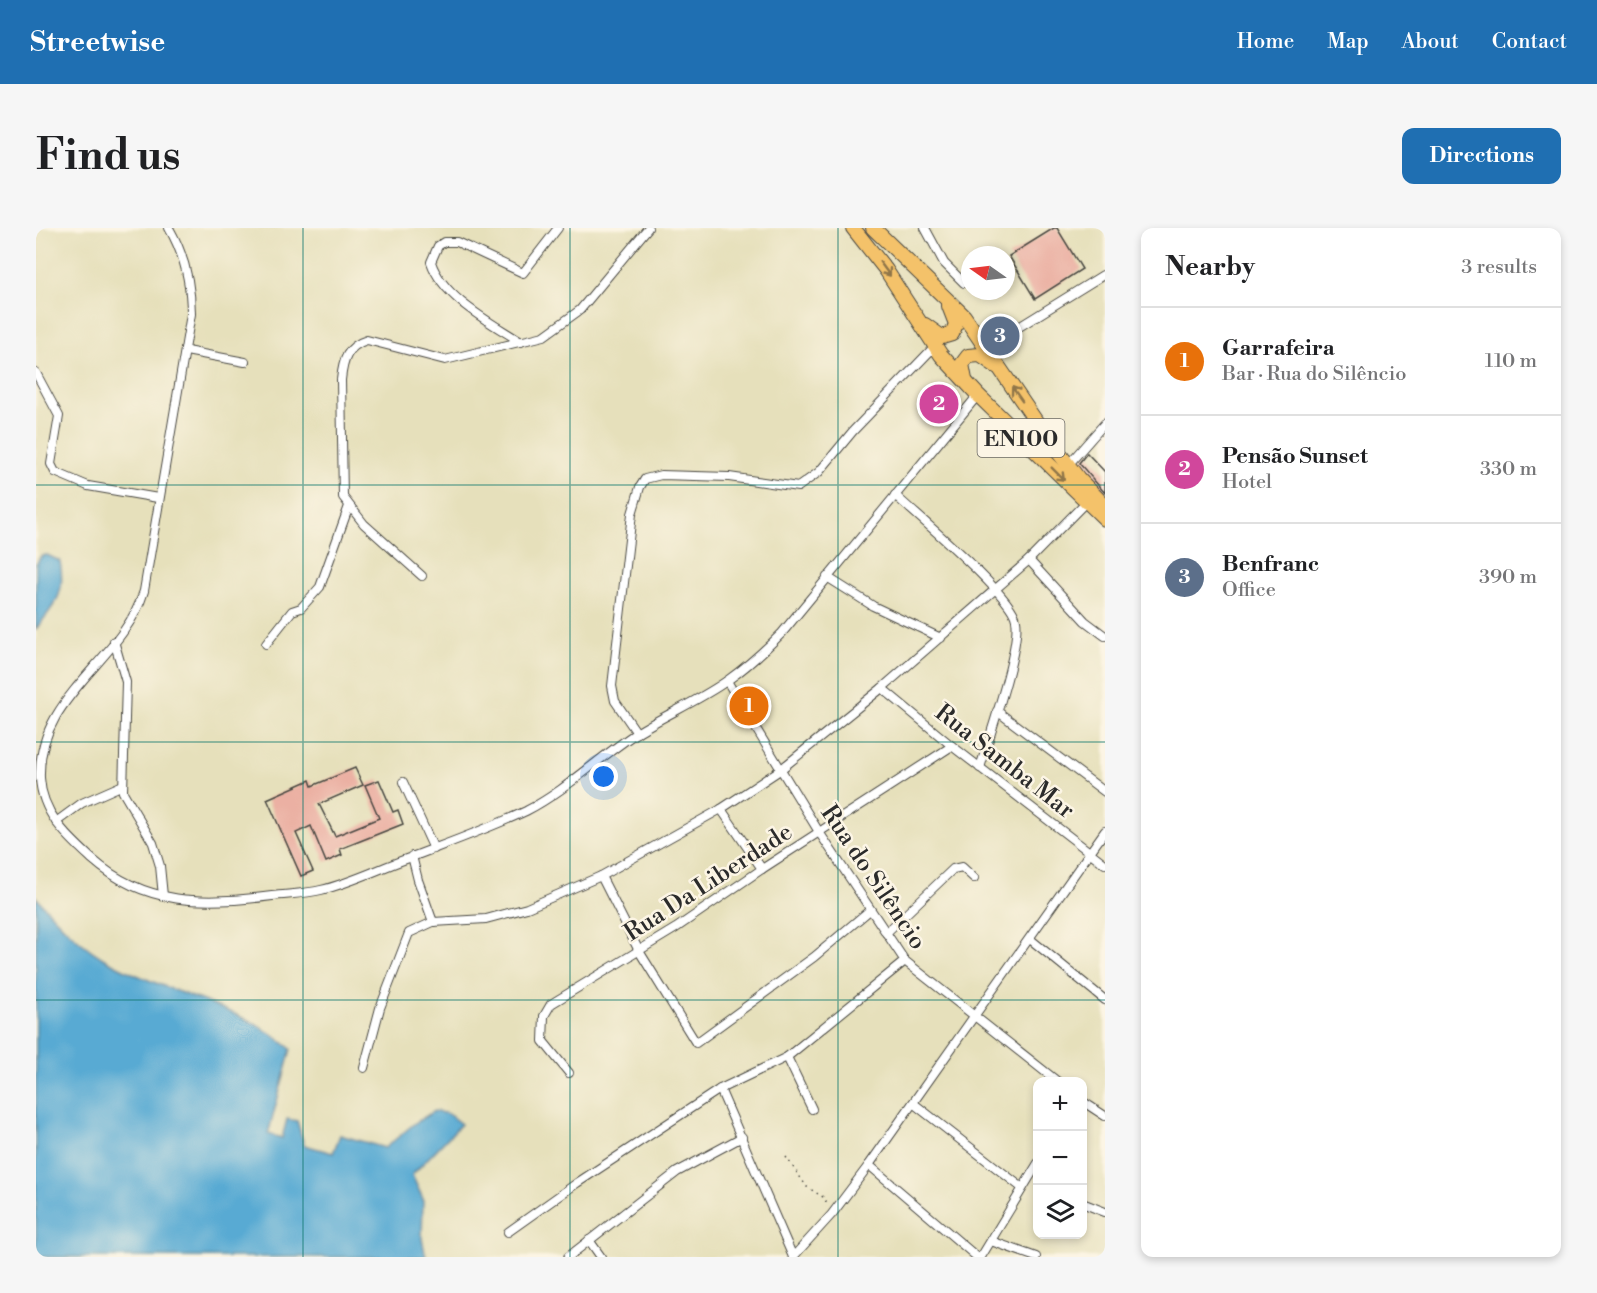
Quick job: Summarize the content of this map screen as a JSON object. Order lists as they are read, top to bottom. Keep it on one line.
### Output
{"streets":{"main road":["EN100"],"street":["Rua Samba Mar","Rua do Silêncio","Rua Da Liberdade"]},"crossings":[["Rua Samba Mar","Rua Da Liberdade"],["Rua do Silêncio","Rua Da Liberdade"]],"north":"left","page":{"header":"Streetwise","nav":["Home","Map","About","Contact"],"buttons":"Directions","title":"Find us","heading":["Nearby","3 results"],"list":[{"mark":"1","name":"Garrafeira","note":"Bar · Rua do Silêncio","value":"110 m"},{"mark":"2","name":"Pensão Sunset","note":"Hotel","value":"330 m"},{"mark":"3","name":"Benfranc","note":"Office","value":"390 m"}],"pins":["3","2","1"],"map_buttons":["+","−"]}}
